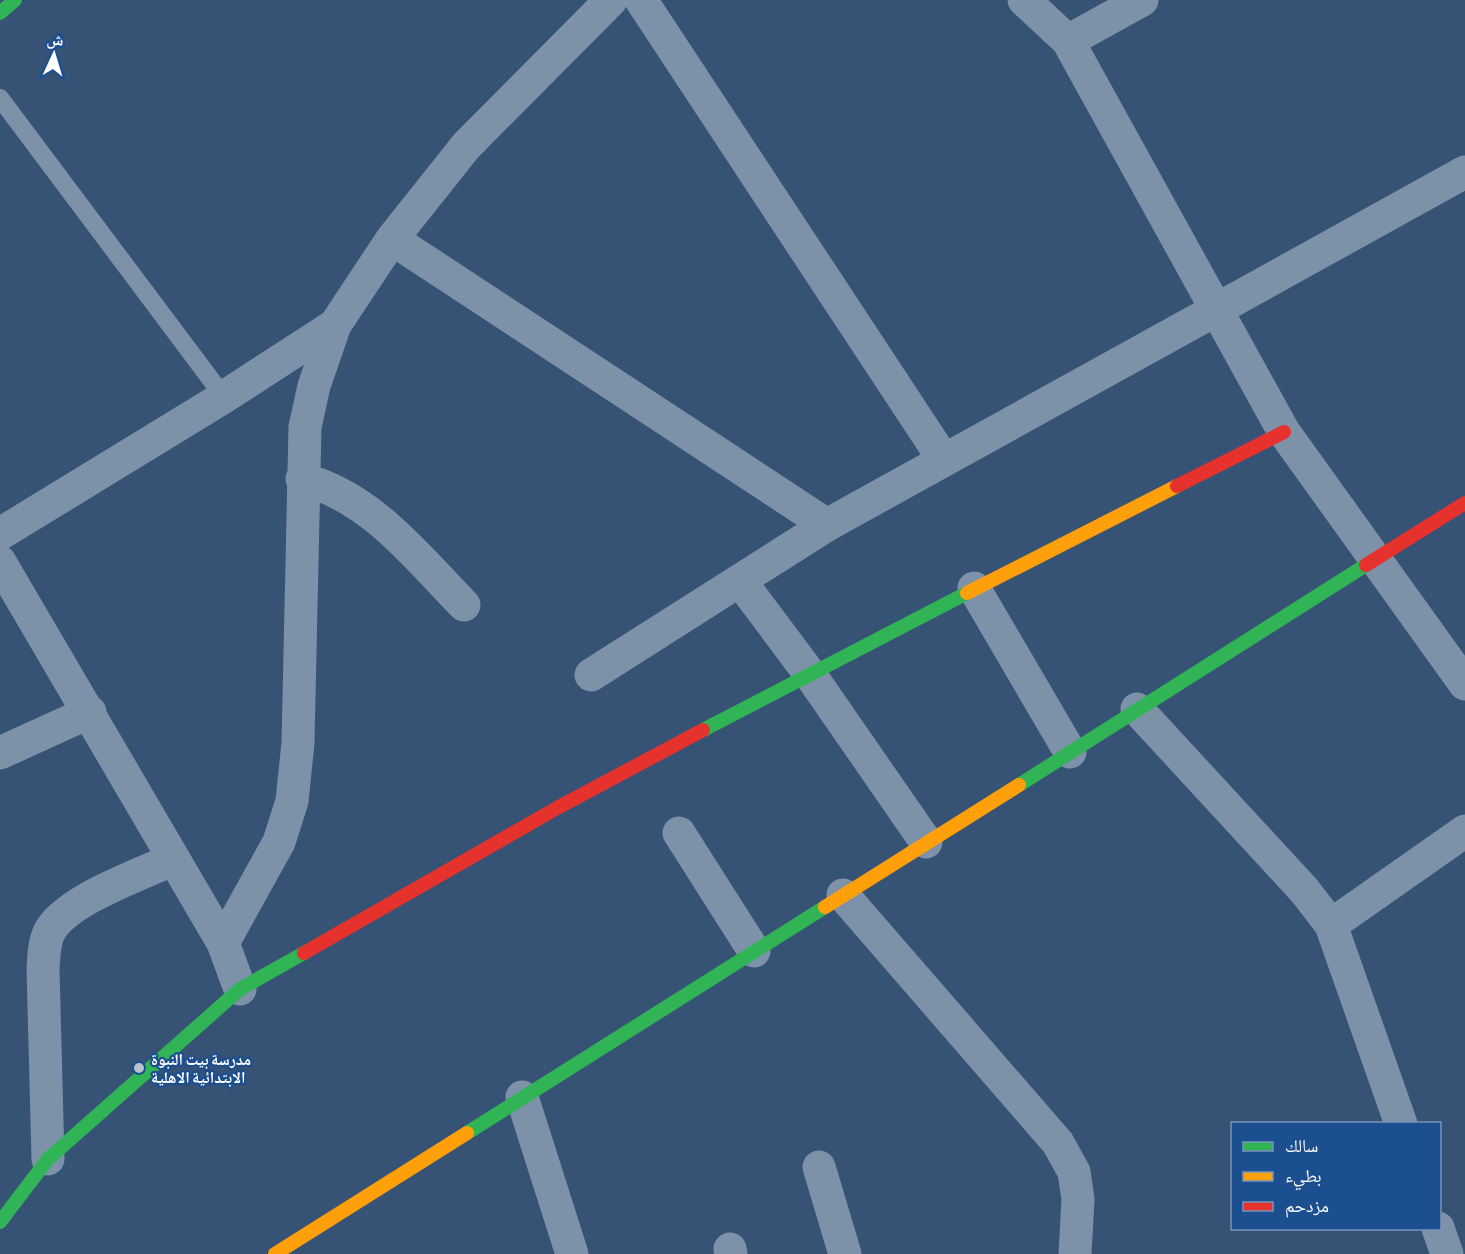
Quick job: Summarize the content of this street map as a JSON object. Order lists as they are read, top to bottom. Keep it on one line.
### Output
{"places":["مدرسة بيت النبوة الابتدائية الاهلية"],"legend":["سالك","بطيء","مزدحم"],"north":"top"}
